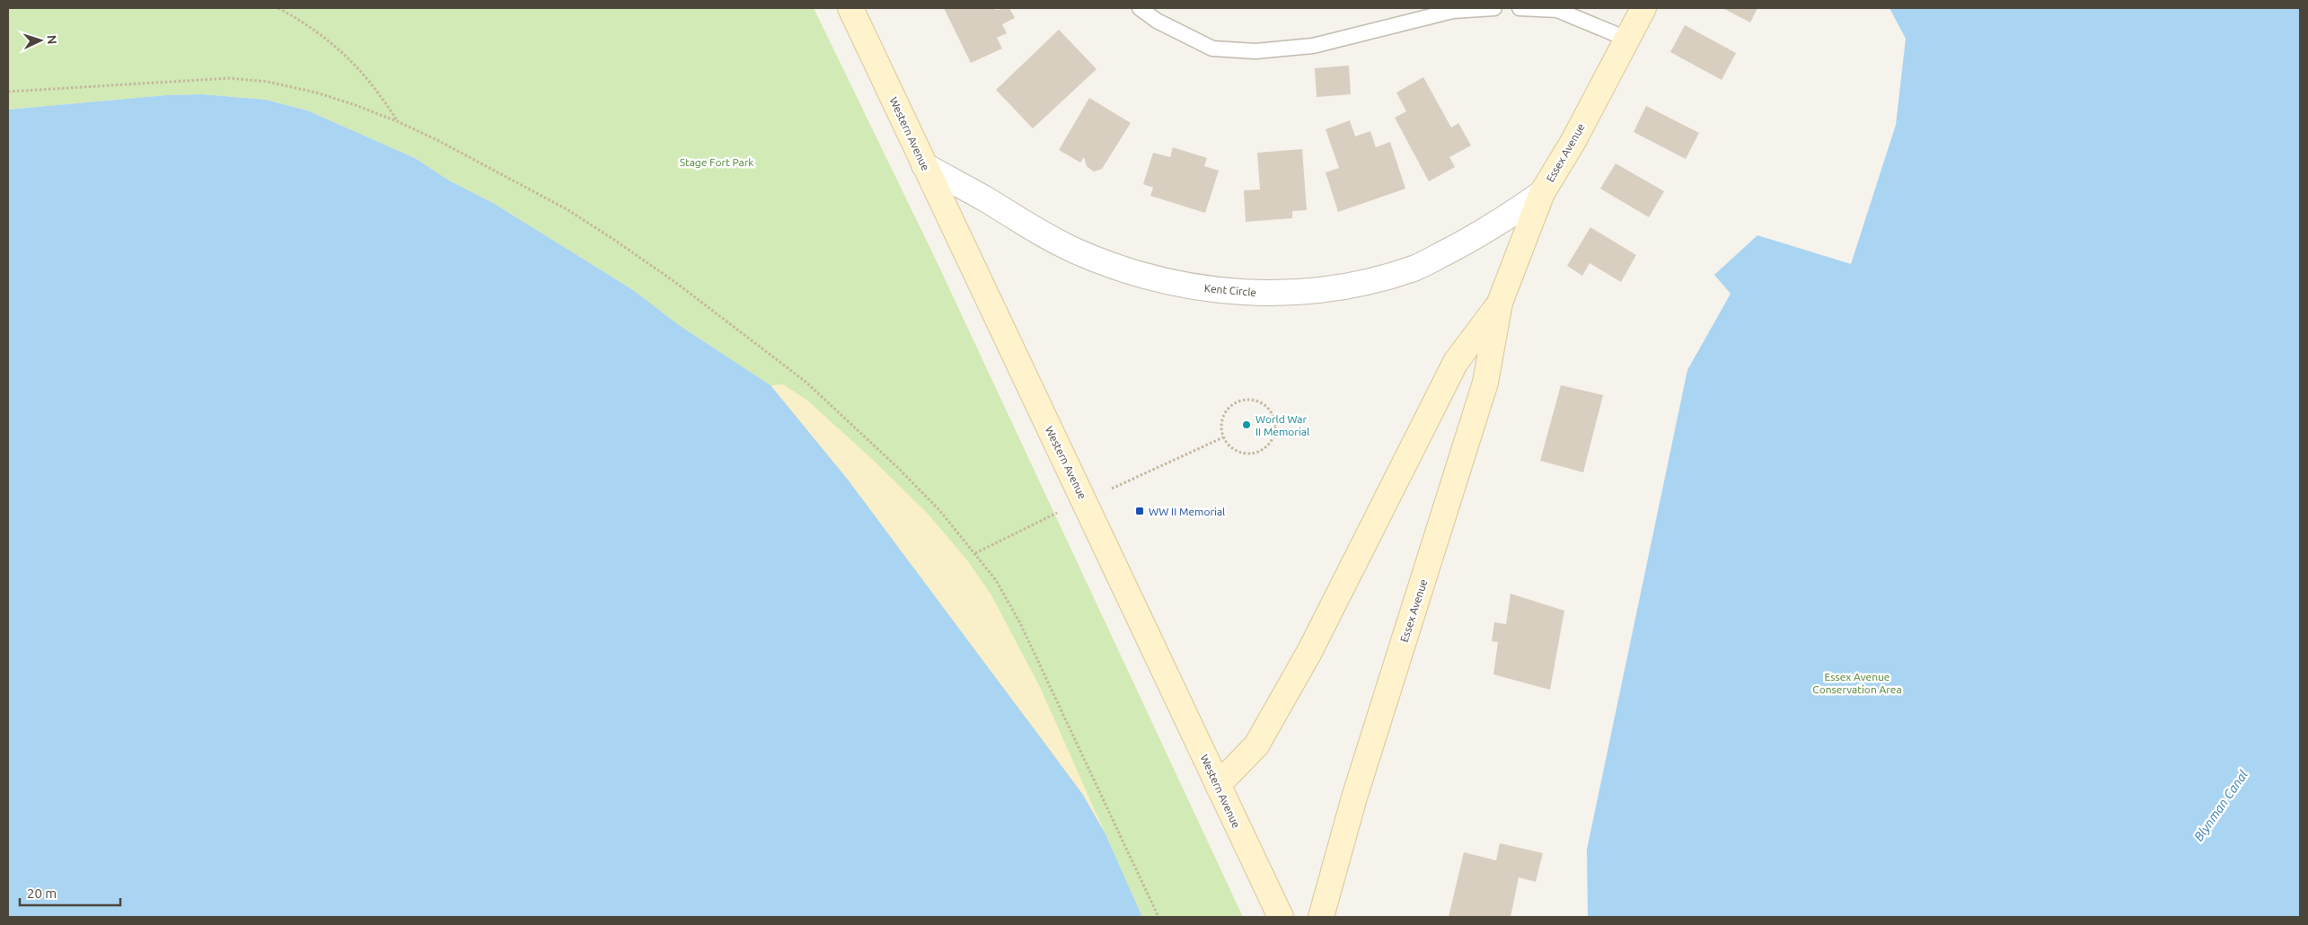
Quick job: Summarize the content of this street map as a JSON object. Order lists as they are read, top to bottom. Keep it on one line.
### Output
{"streets":{"street":["Western Avenue","Essex Avenue","Kent Circle"]},"crossings":[["Western Avenue","Essex Avenue"],["Western Avenue","Kent Circle"],["Essex Avenue","Kent Circle"]],"water":["Blynman Canal"],"parks":["Stage Fort Park","Essex Avenue Conservation Area"],"places":{"other":["World War II Memorial"],"transit":["WW II Memorial"]},"scale_bar":"20 m","north":"right"}
